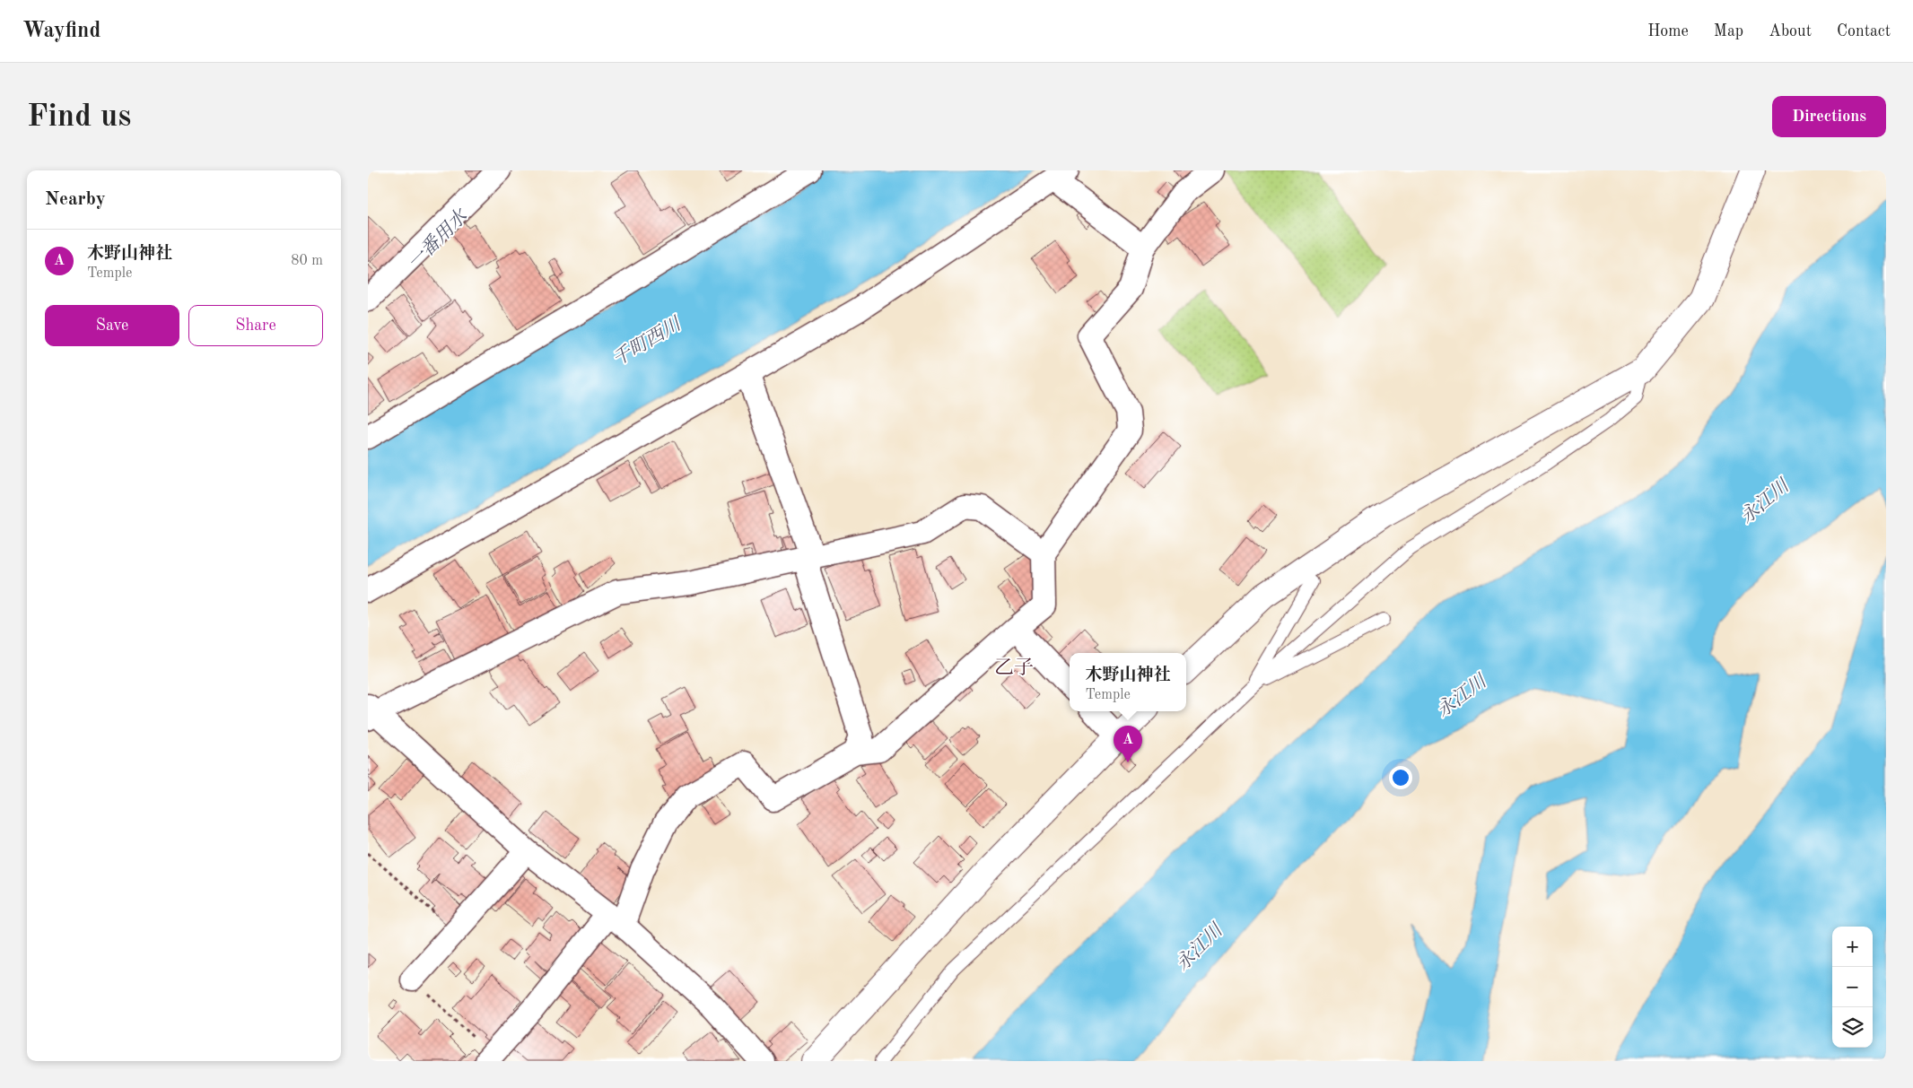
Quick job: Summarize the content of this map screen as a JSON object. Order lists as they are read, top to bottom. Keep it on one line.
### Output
{"districts":["乙子"],"water":["一番用水","千町西川","永江川"],"page":{"header":"Wayfind","nav":["Home","Map","About","Contact"],"buttons":["Directions",["Save","Share"]],"title":"Find us","heading":"Nearby","list":[{"mark":"A","name":"木野山神社","note":"Temple","value":"80 m"}],"popup":["木野山神社","Temple"],"pins":"A","map_buttons":["+","−"]}}
